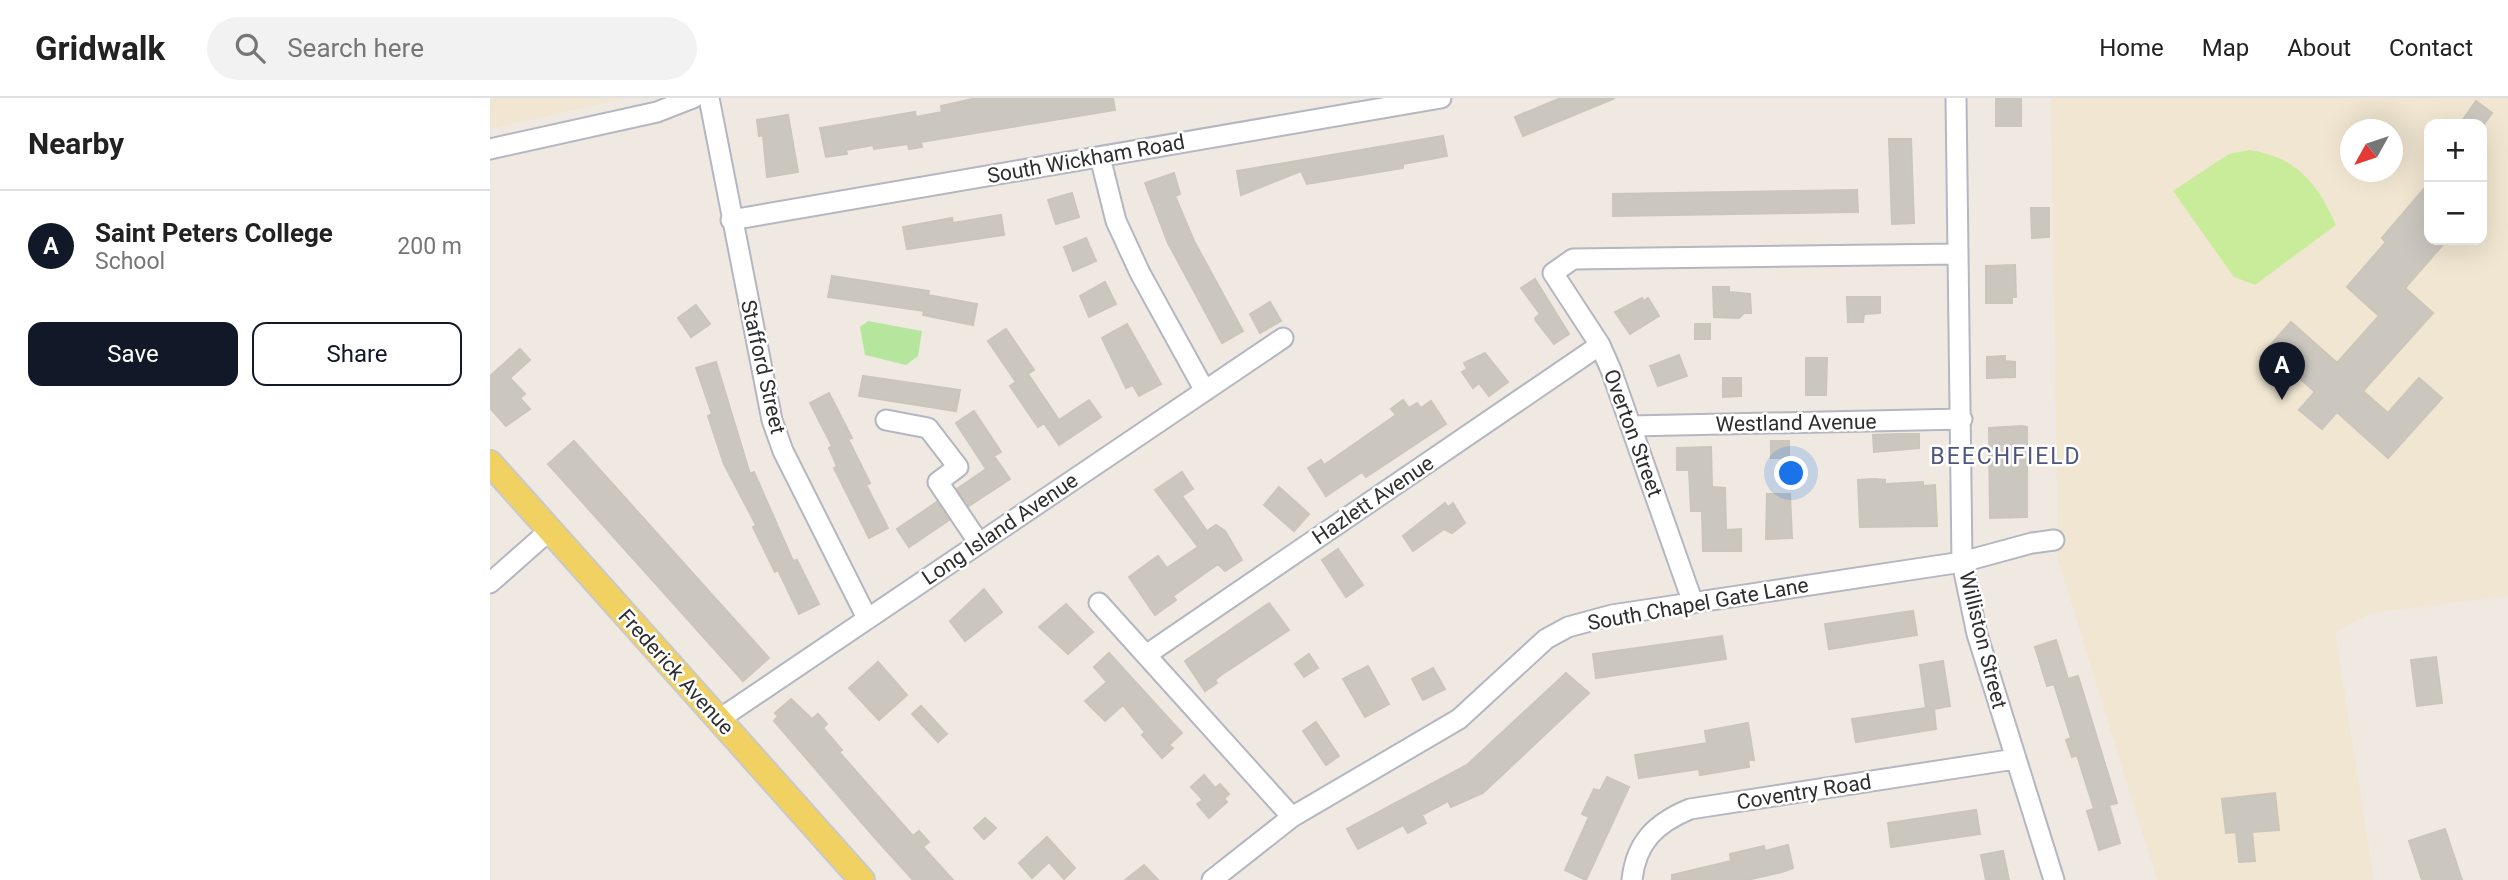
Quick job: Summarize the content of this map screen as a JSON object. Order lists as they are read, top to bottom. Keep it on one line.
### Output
{"streets":{"main road":["Frederick Avenue"],"street":["South Wickham Road","Stafford Street","Westland Avenue","Overton Street","Hazlett Avenue","Long Island Avenue","South Chapel Gate Lane","Williston Street","Coventry Road"]},"crossings":[["South Wickham Road","Stafford Street"],["Stafford Street","Long Island Avenue"],["Westland Avenue","Overton Street"],["Westland Avenue","Williston Street"],["Overton Street","Hazlett Avenue"],["Overton Street","South Chapel Gate Lane"],["Overton Street","Williston Street"],["Long Island Avenue","Frederick Avenue"],["South Chapel Gate Lane","Williston Street"],["Williston Street","Coventry Road"]],"districts":["BEECHFIELD"],"north":"bottom left","page":{"header":"Gridwalk","search":"Search here","nav":["Home","Map","About","Contact"],"heading":"Nearby","map_buttons":["+","−"],"list":[{"mark":"A","name":"Saint Peters College","note":"School","value":"200 m"}],"buttons":["Save","Share"],"pins":"A"}}
